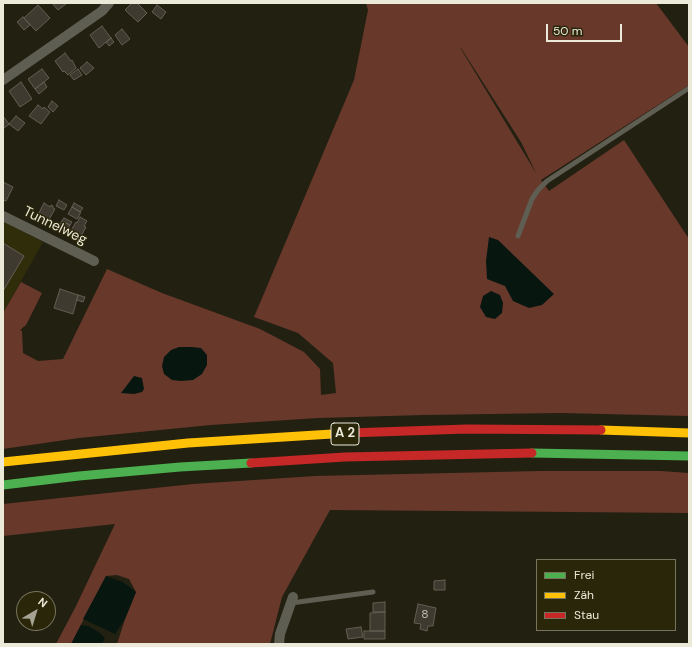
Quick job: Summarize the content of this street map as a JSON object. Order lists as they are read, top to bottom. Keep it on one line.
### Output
{"streets":{"highway":["A 2"],"street":["Tunnelweg"]},"house_numbers":["8"],"legend":["Frei","Zäh","Stau"],"scale_bar":"50 m","north":"top right"}
